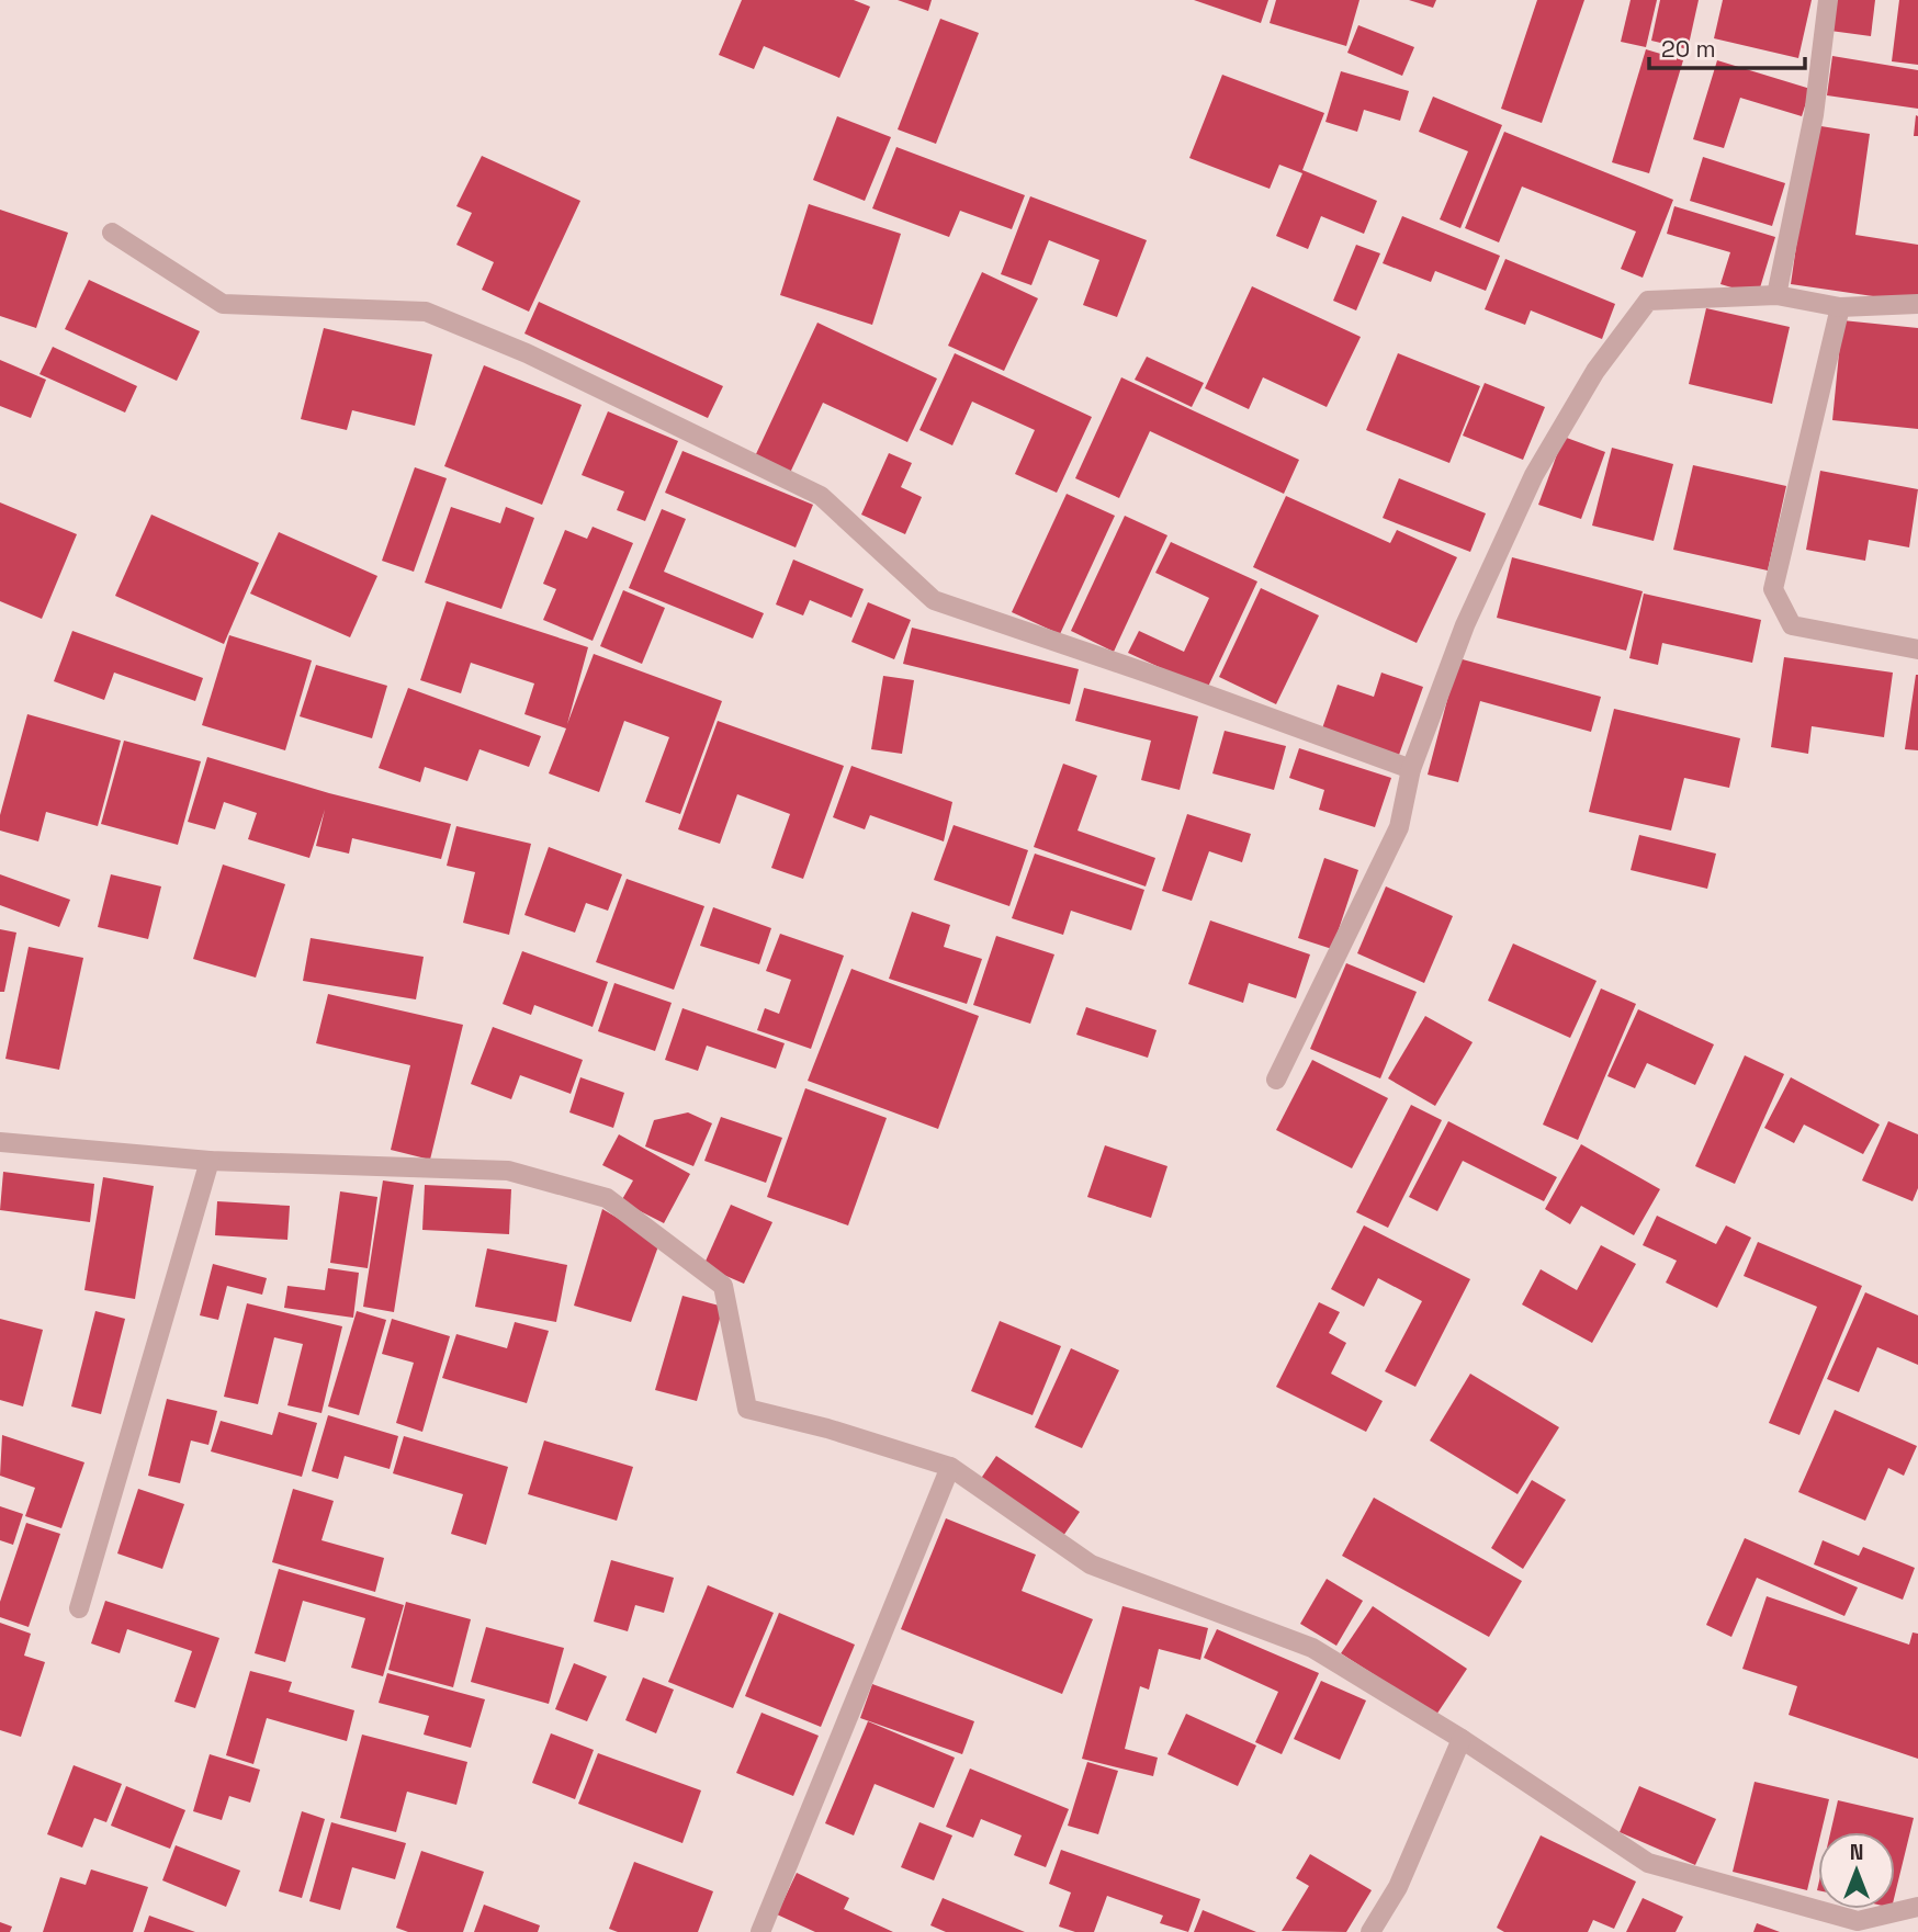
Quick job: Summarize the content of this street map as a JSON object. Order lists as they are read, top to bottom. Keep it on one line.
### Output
{"scale_bar":"20 m","north":"top"}
